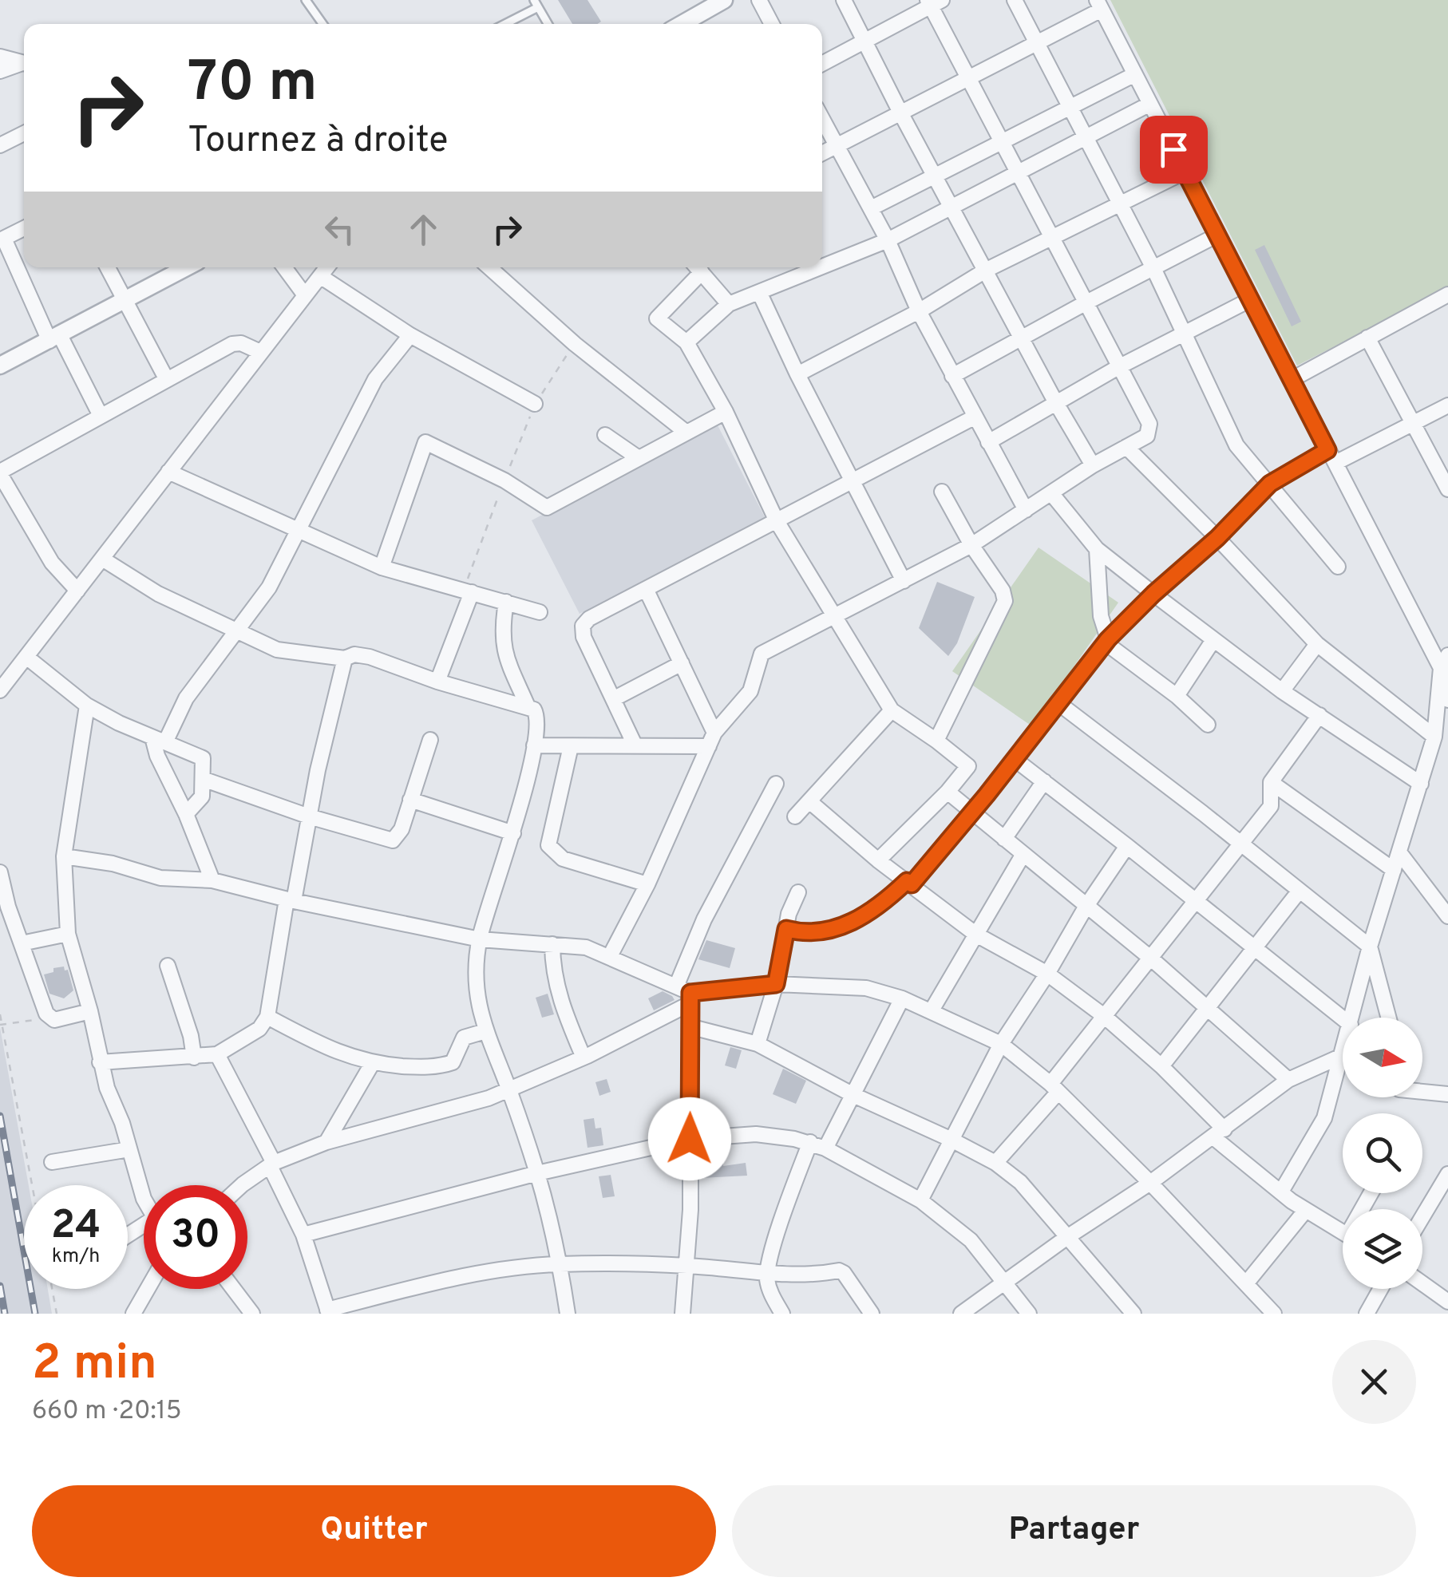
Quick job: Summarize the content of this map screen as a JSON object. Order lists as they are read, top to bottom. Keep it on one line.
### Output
{"north":"right","page":{"turn":["70 m","Tournez à droite"],"speed":"24 km/h","limit":"30","heading":["2 min","660 m · 20:15"],"buttons":["Quitter","Partager"]}}
